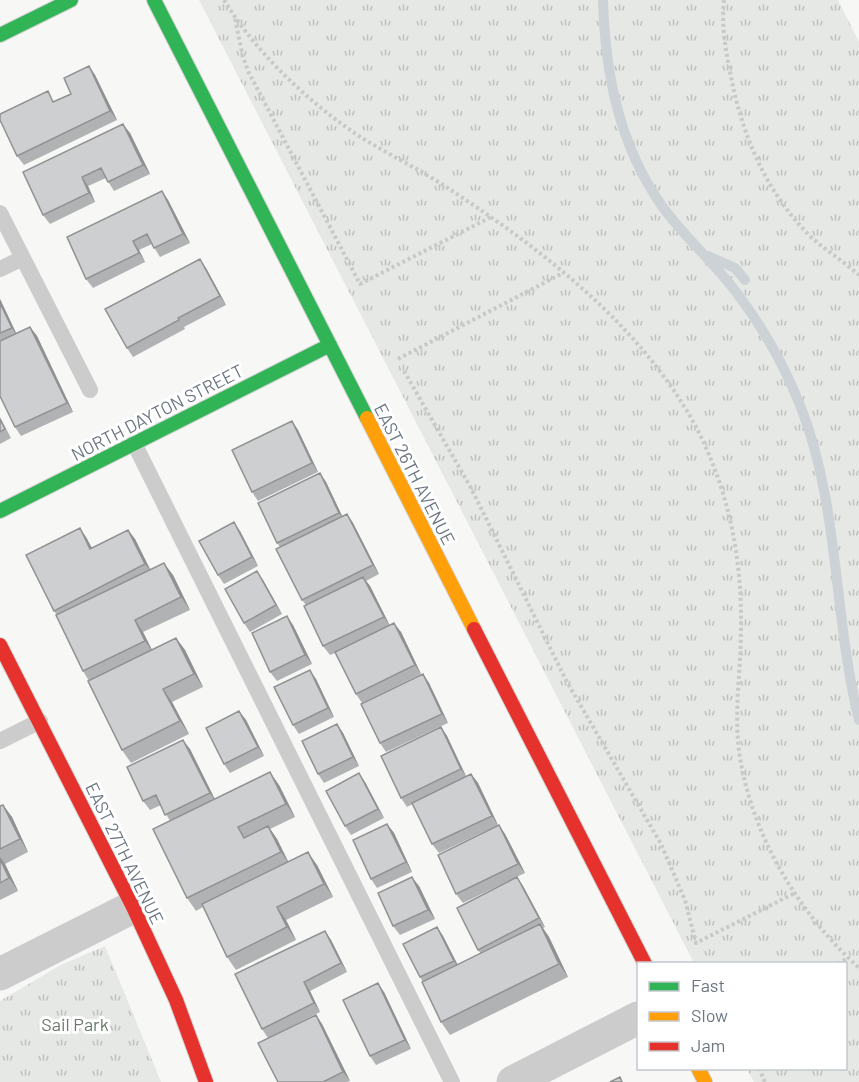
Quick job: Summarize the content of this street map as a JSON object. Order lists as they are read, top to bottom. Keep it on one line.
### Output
{"streets":{"street":["NORTH DAYTON STREET","EAST 26TH AVENUE","EAST 27TH AVENUE"]},"crossings":[["NORTH DAYTON STREET","EAST 26TH AVENUE"]],"parks":["Sail Park"],"legend":["Fast","Slow","Jam"]}
